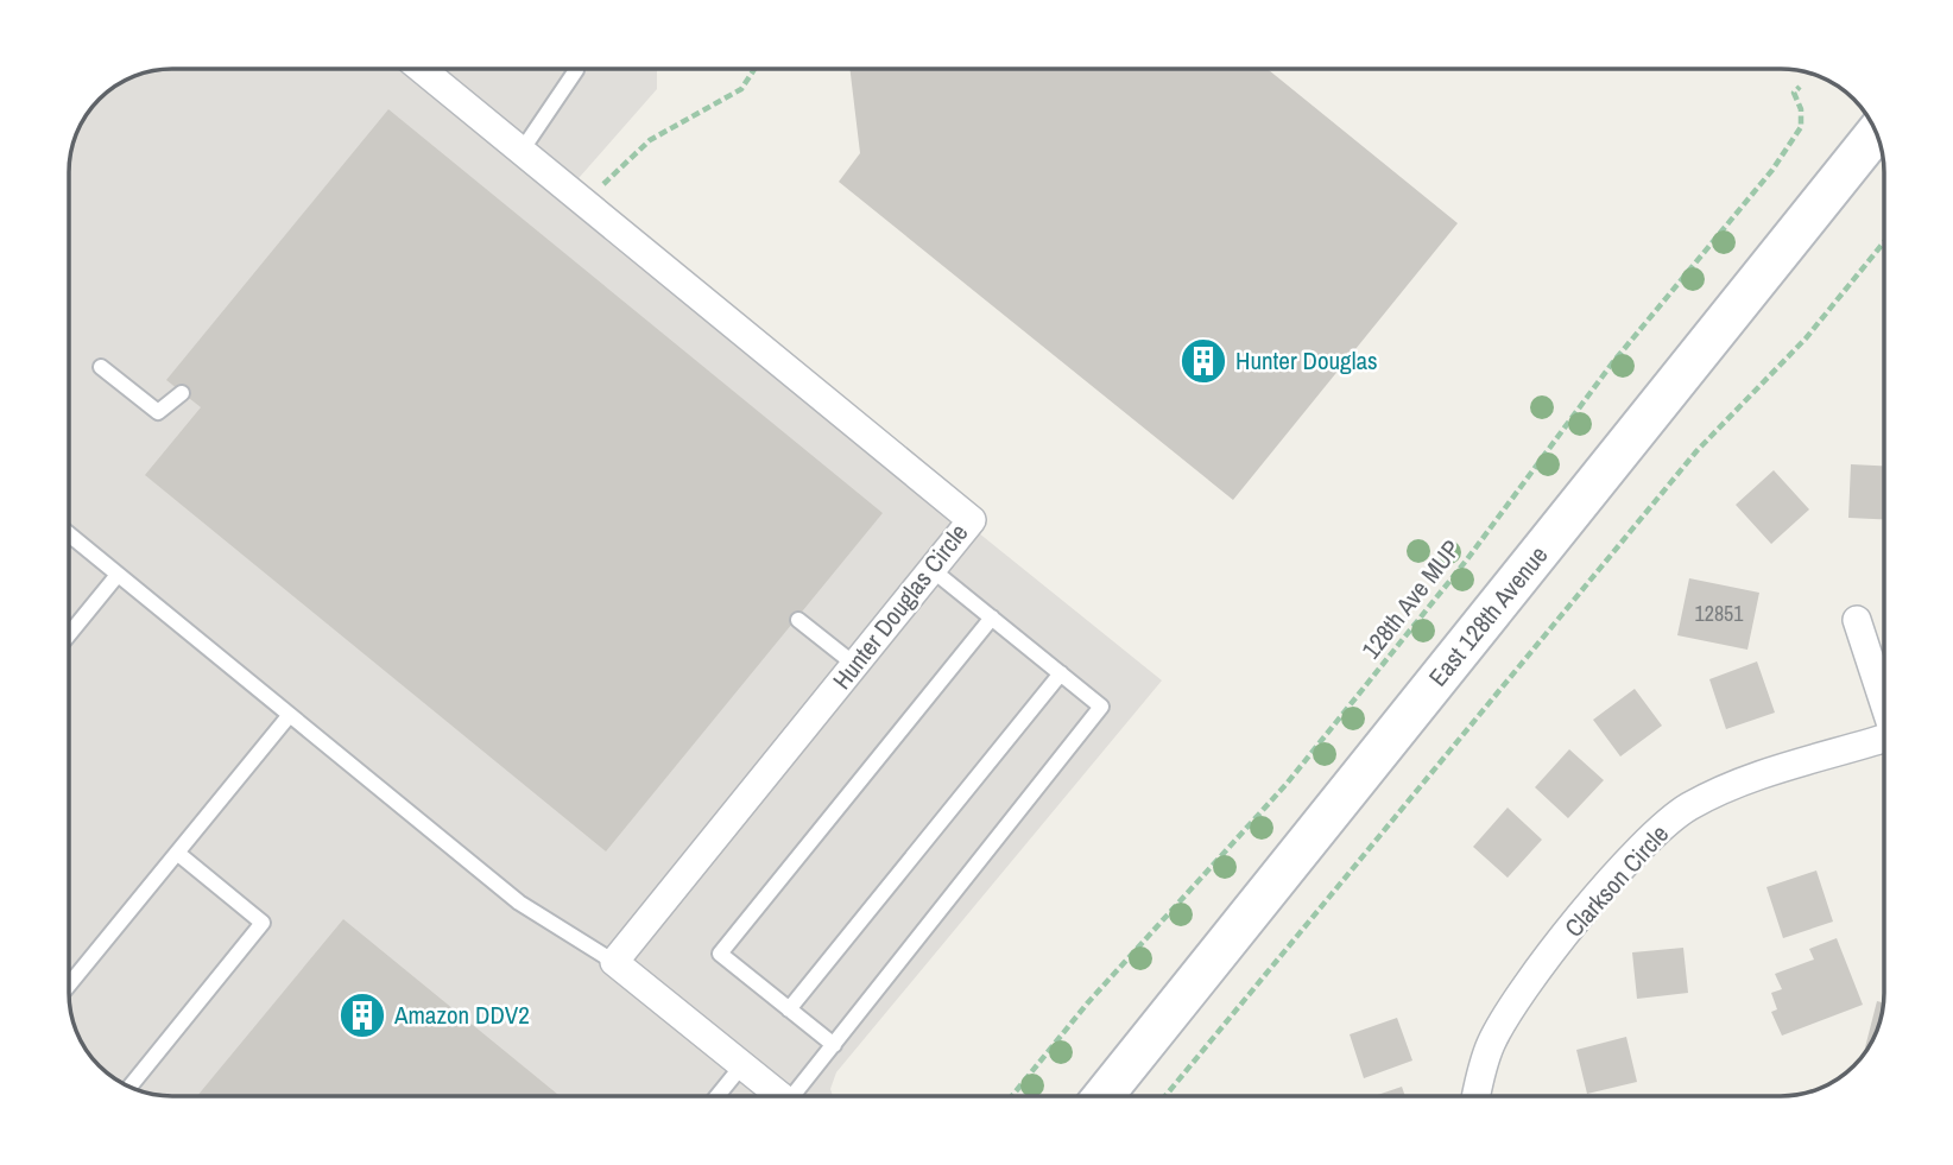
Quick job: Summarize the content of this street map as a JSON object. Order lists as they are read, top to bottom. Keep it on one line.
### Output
{"streets":{"main road":["East 128th Avenue"],"street":["Hunter Douglas Circle","Clarkson Circle"],"path":["128th Ave MUP"]},"places":{"building":["Hunter Douglas","Amazon DDV2"]},"house_numbers":["12851"]}
